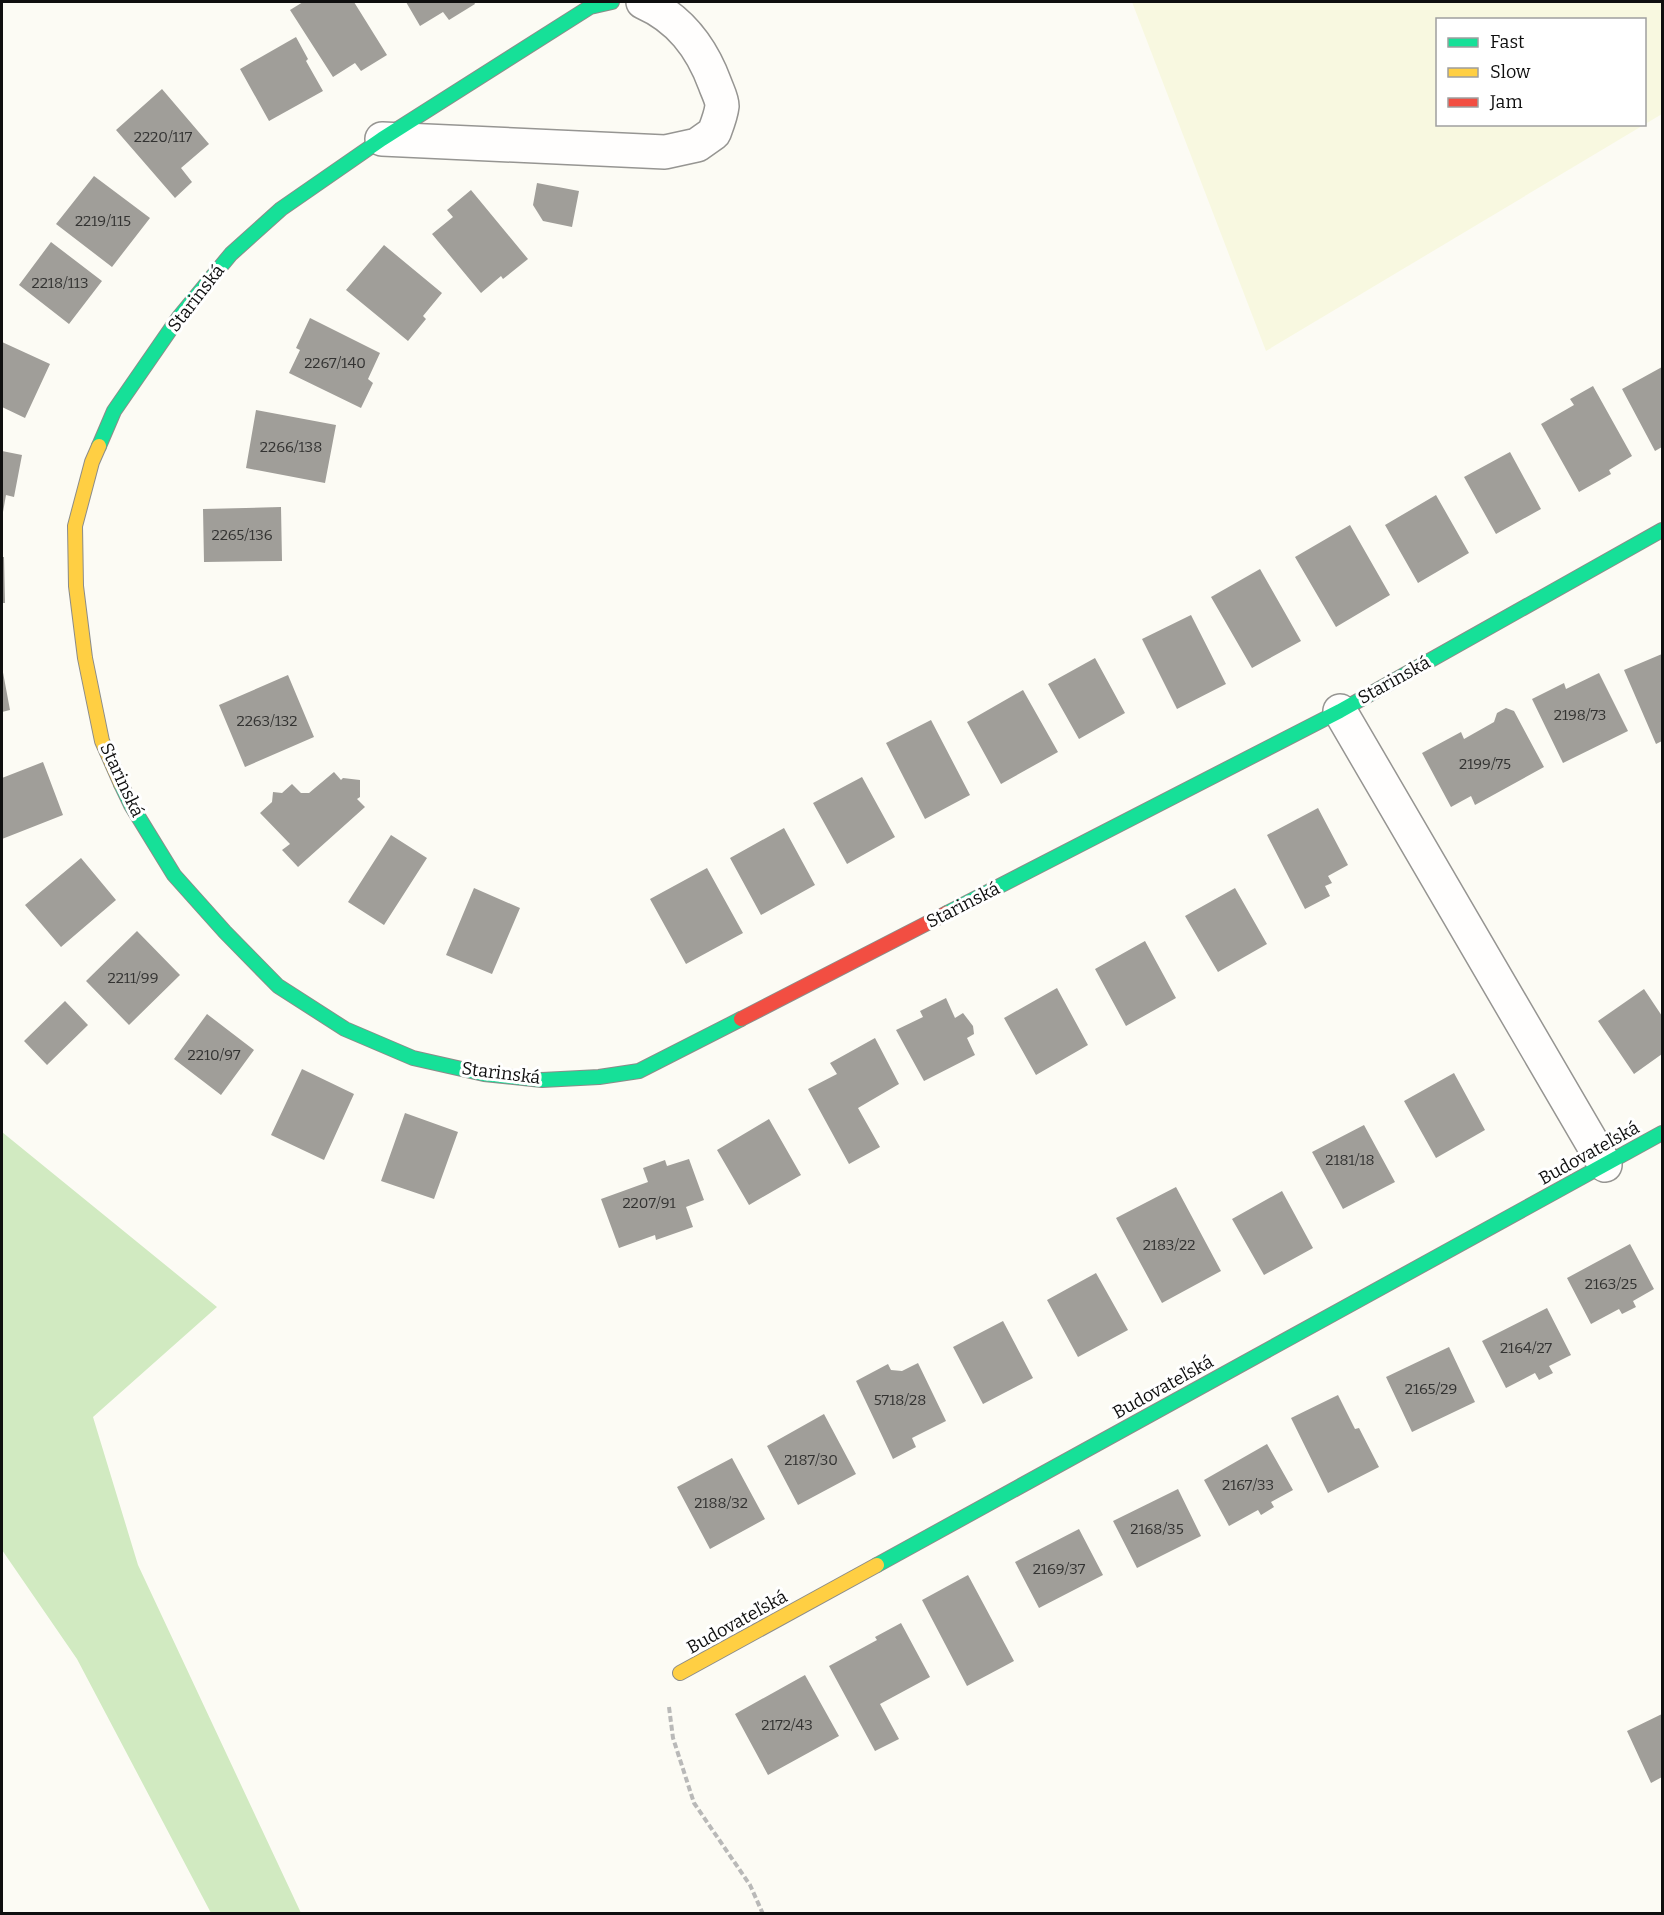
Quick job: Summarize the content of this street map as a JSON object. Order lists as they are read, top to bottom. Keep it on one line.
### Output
{"streets":{"street":["Starinská","Budovateľská"]},"house_numbers":["2220/117","2219/115","2218/113","2267/140","2266/138","2265/136","2198/73","2263/132","2199/75","2211/99","2210/97","2181/18","2207/91","2183/22","2163/25","2164/27","2165/29","5718/28","2187/30","2167/33","2188/32","2168/35","2169/37","2172/43"],"legend":["Fast","Slow","Jam"]}
